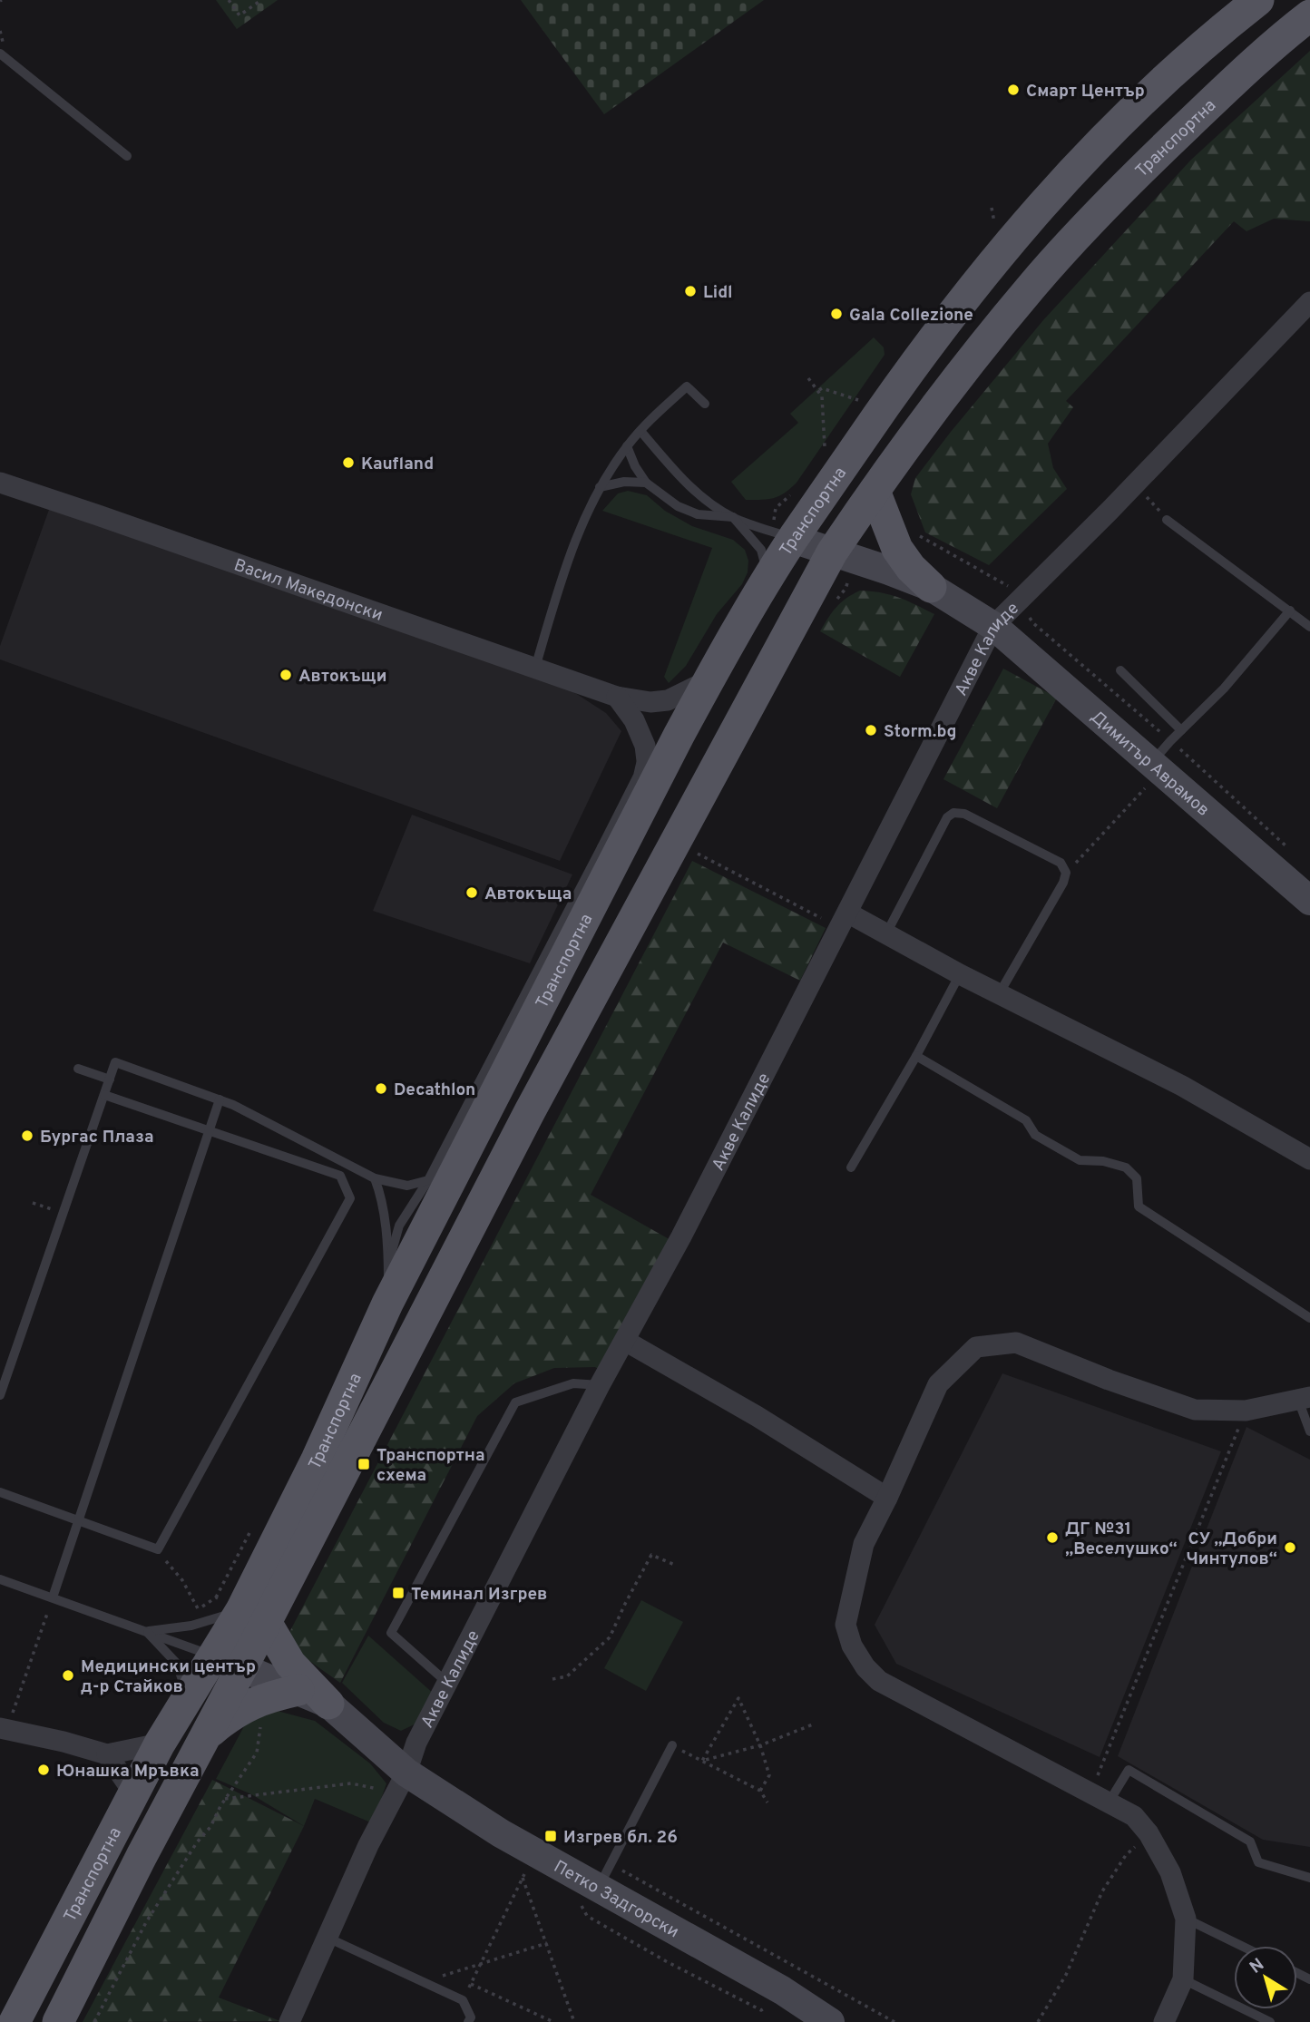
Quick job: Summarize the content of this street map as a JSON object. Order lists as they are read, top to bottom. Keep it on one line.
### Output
{"streets":{"main road":["Транспортна"],"street":["Васил Македонски","Акве Калиде","Димитър Аврамов","Петко Задгорски"]},"crossings":[["Транспортна","Васил Македонски"],["Транспортна","Димитър Аврамов"],["Транспортна","Петко Задгорски"],["Акве Калиде","Димитър Аврамов"],["Акве Калиде","Петко Задгорски"]],"places":{"other":["Смарт Център","Lidl","Gala Collezione","Kaufland","Автокъщи","Storm.bg","Автокъща","Decathlon","Бургас Плаза","ДГ №31 „Веселушко“","СУ „Добри Чинтулов“","Медицински център д-р Стайков","Юнашка Мръвка"],"transit":["Транспортна схема","Теминал Изгрев","Изгрев бл. 26"]},"north":"top left"}
